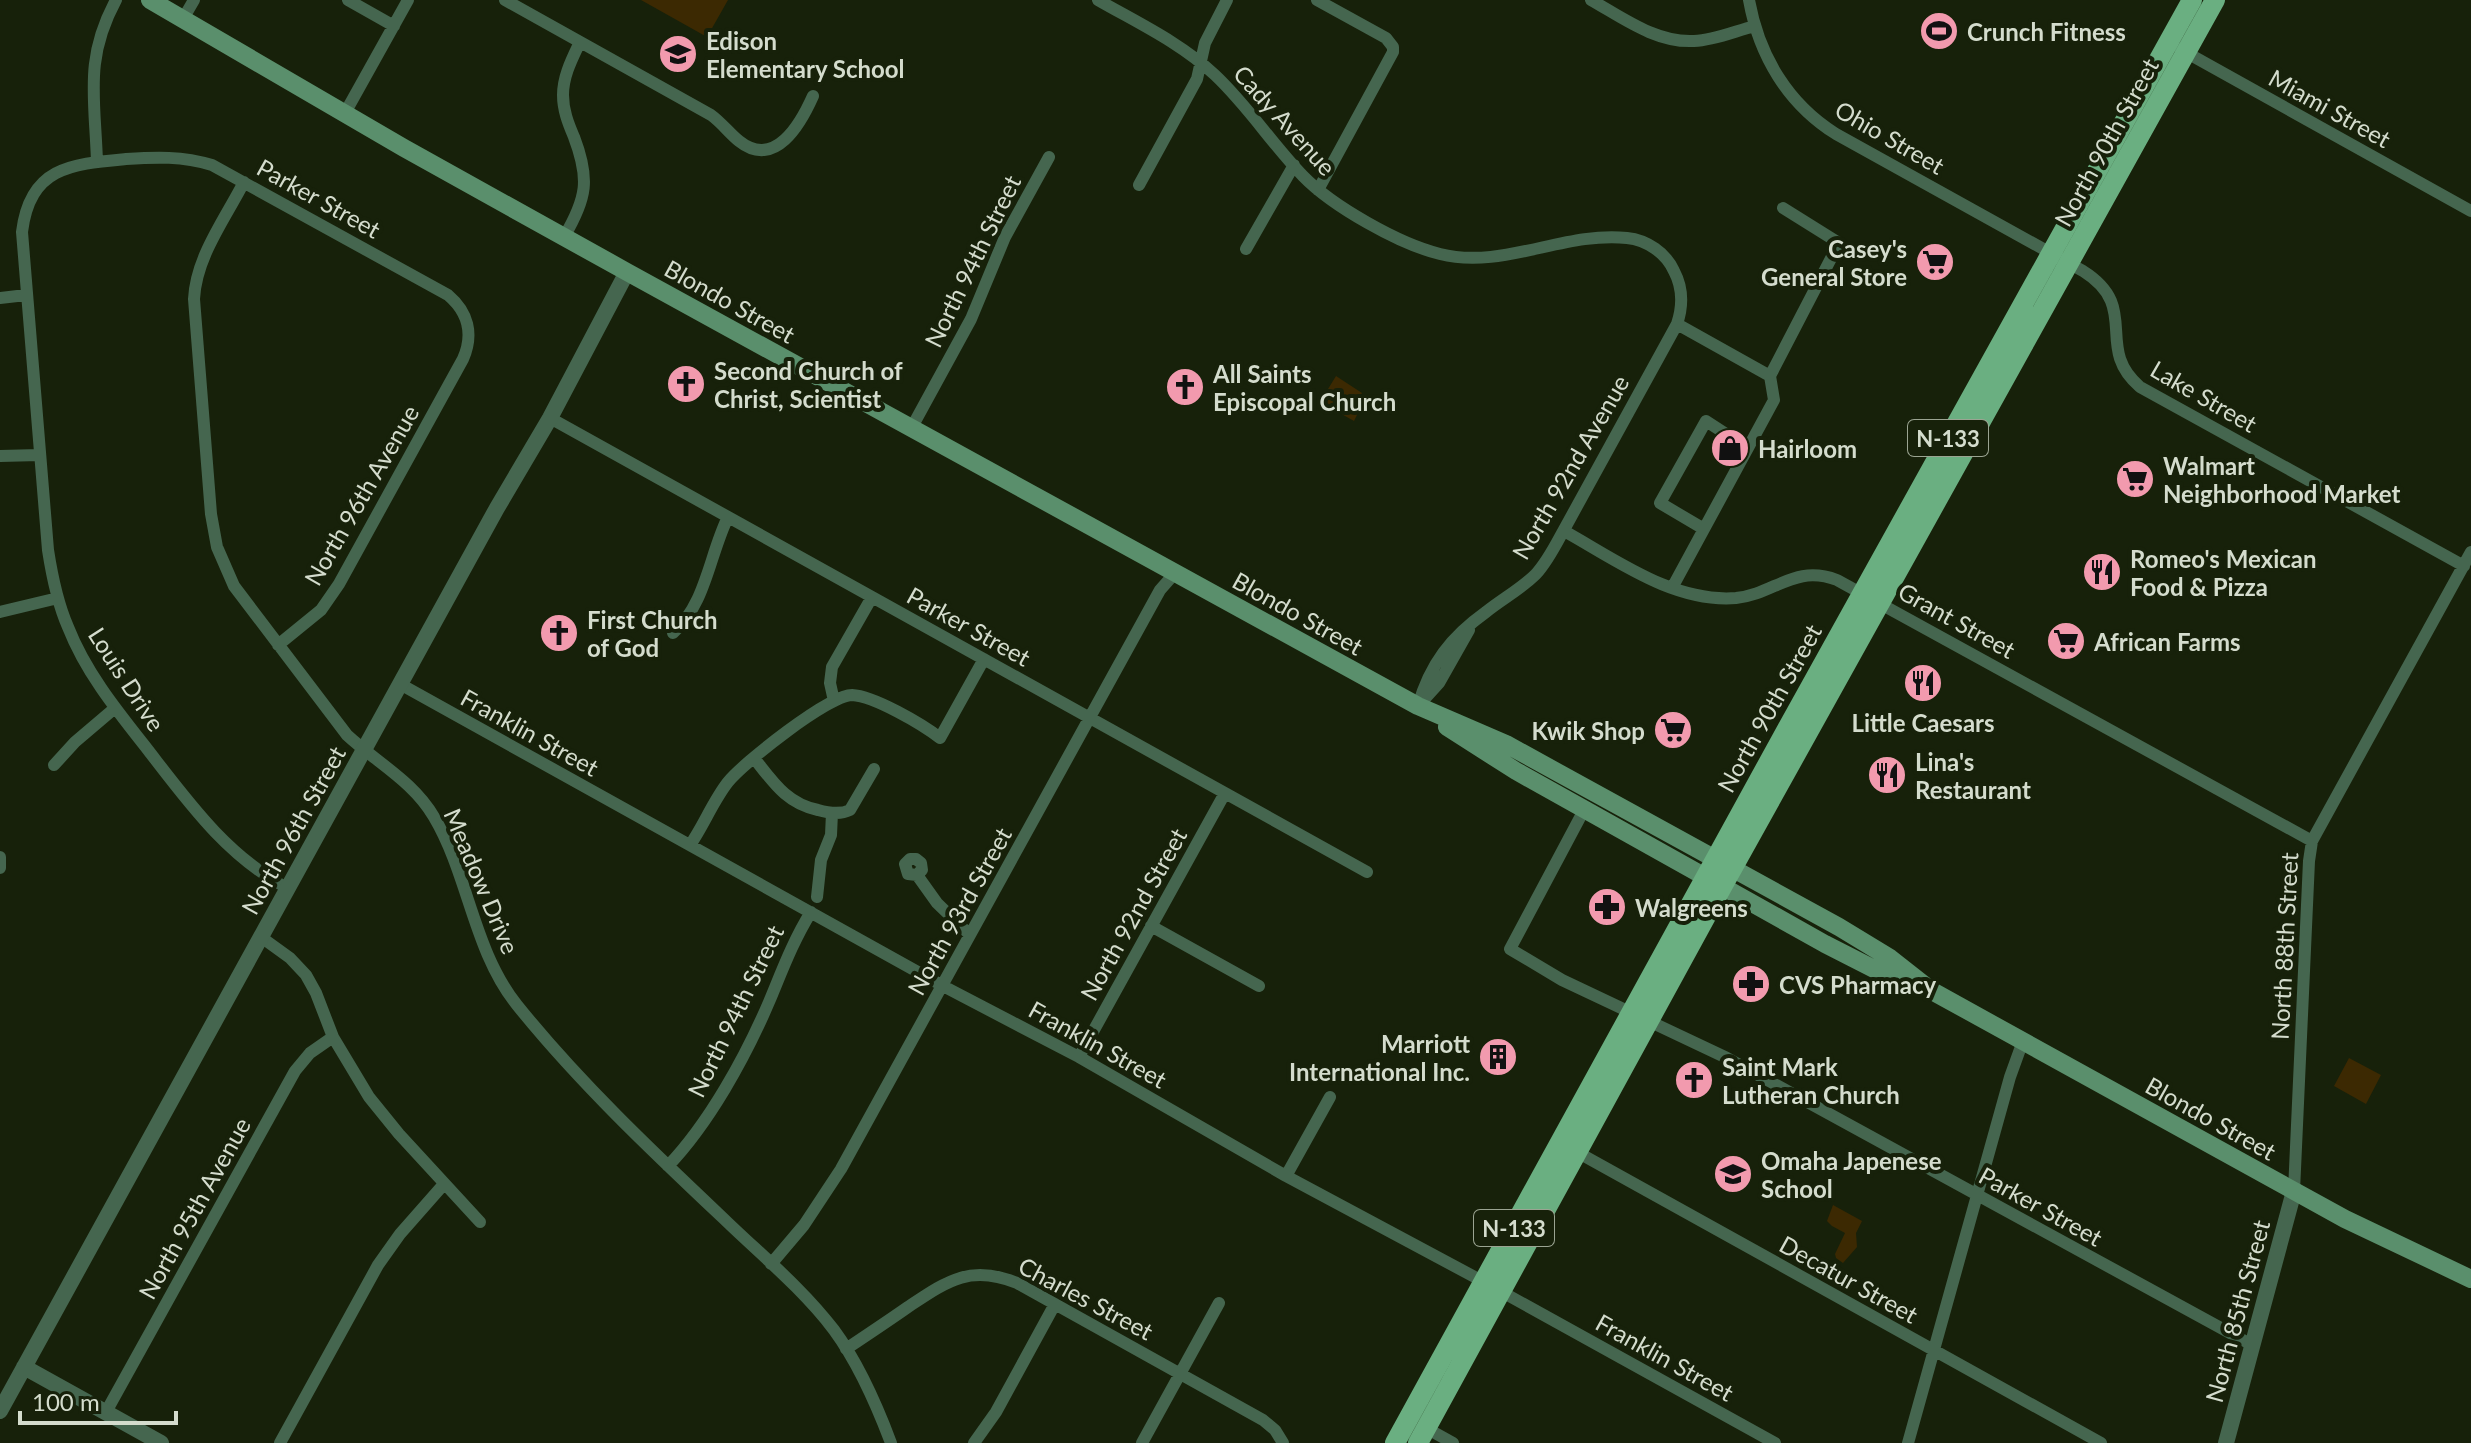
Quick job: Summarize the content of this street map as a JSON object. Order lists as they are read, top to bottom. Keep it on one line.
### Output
{"streets":{"main road":["North 90th Street","Blondo Street","N-133"],"street":["Miami Street","Cady Avenue","Ohio Street","Parker Street","North 94th Street","Lake Street","North 92nd Avenue","North 96th Avenue","Grant Street","Louis Drive","Franklin Street","North 96th Street","Meadow Drive","North 93rd Street","North 92nd Street","North 88th Street","North 95th Avenue","Decatur Street","Charles Street","North 85th Street"]},"crossings":[["Miami Street","North 90th Street"],["Cady Avenue","North 92nd Avenue"],["Ohio Street","North 90th Street"],["Ohio Street","Lake Street"],["North 90th Street","Parker Street"],["North 90th Street","Blondo Street"],["North 90th Street","Lake Street"],["North 90th Street","Grant Street"],["North 90th Street","Franklin Street"],["North 90th Street","Decatur Street"],["Parker Street","Blondo Street"],["Parker Street","North 96th Avenue"],["Parker Street","Louis Drive"],["Parker Street","North 96th Street"],["Parker Street","Meadow Drive"],["Parker Street","North 93rd Street"],["Parker Street","North 92nd Street"],["Parker Street","North 85th Street"],["North 94th Street","Blondo Street"],["North 94th Street","Franklin Street"],["North 94th Street","Meadow Drive"],["Blondo Street","North 92nd Avenue"],["Blondo Street","North 96th Street"],["Blondo Street","North 93rd Street"],["Blondo Street","North 88th Street"],["Blondo Street","North 85th Street"],["Lake Street","North 88th Street"],["North 92nd Avenue","Grant Street"],["North 96th Avenue","Meadow Drive"],["Grant Street","North 88th Street"],["Louis Drive","North 96th Street"],["Franklin Street","North 96th Street"],["Franklin Street","North 93rd Street"],["Franklin Street","North 92nd Street"],["North 96th Street","Meadow Drive"],["Meadow Drive","North 93rd Street"],["Meadow Drive","Charles Street"],["North 88th Street","North 85th Street"]],"places":{"sports":["Crunch Fitness"],"school or university":["Edison Elementary School","Omaha Japenese School"],"supermarket":["Casey's General Store","Walmart Neighborhood Market","African Farms","Kwik Shop"],"church":["Second Church of Christ, Scientist","All Saints Episcopal Church","First Church of God","Saint Mark Lutheran Church"],"shop":["Hairloom"],"restaurant":["Romeo's Mexican Food & Pizza","Little Caesars","Lina's Restaurant"],"pharmacy":["Walgreens","CVS Pharmacy"],"building":["Marriott International Inc."]},"scale_bar":"100 m"}
